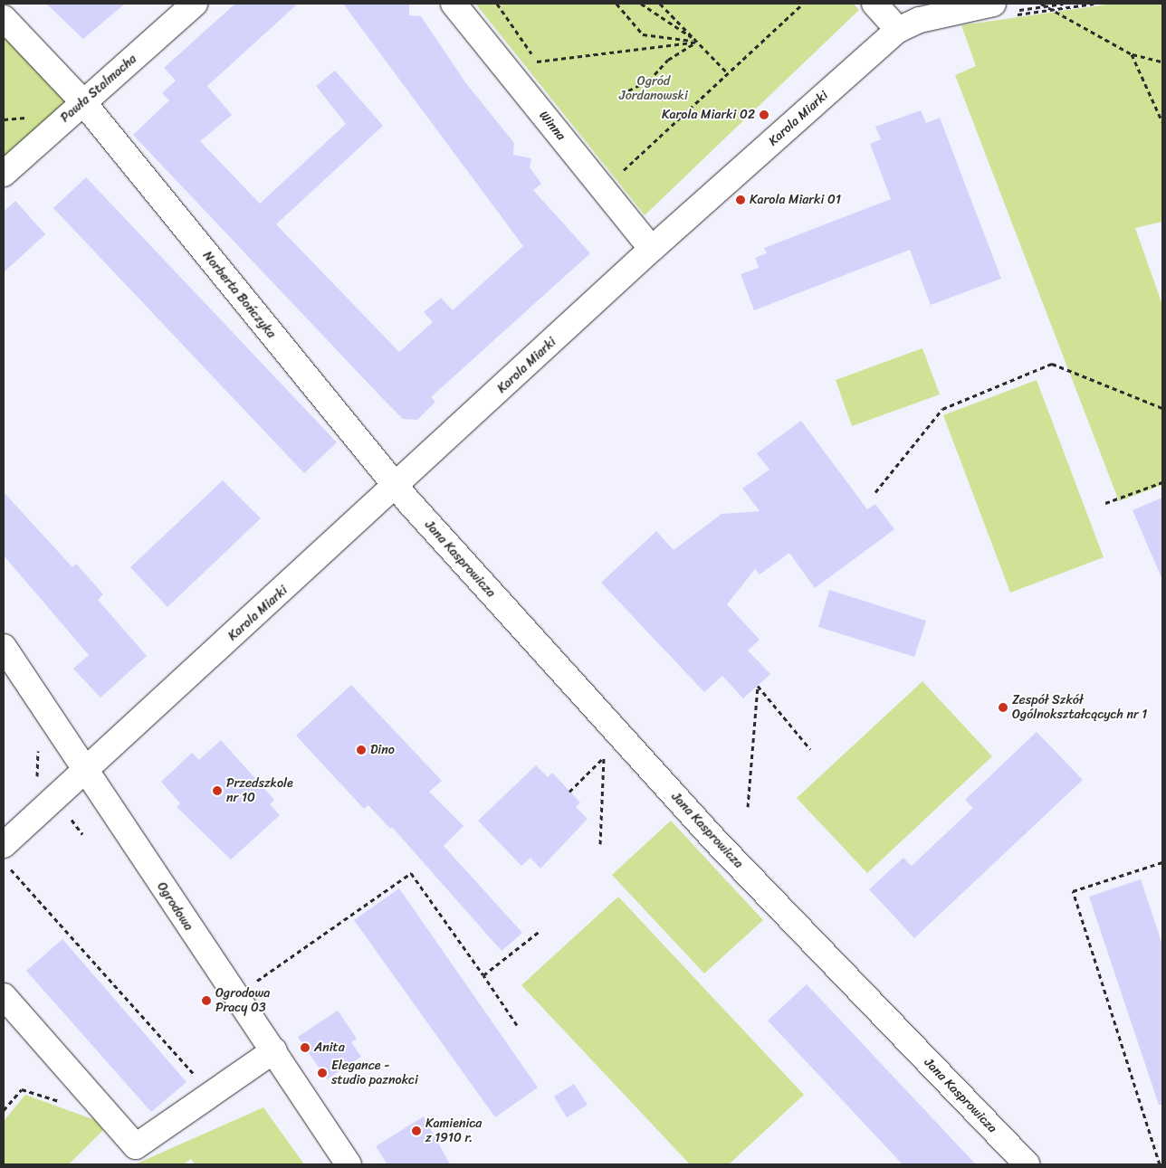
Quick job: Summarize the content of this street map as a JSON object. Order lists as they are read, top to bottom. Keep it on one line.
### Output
{"streets":{"street":["Pawła Stalmacha","Karola Miarki","Winna","Norberta Bończyka","Jana Kasprowicza","Ogrodowa"]},"crossings":[["Pawła Stalmacha","Norberta Bończyka"],["Karola Miarki","Winna"],["Karola Miarki","Norberta Bończyka"],["Karola Miarki","Jana Kasprowicza"],["Karola Miarki","Ogrodowa"],["Norberta Bończyka","Jana Kasprowicza"]],"parks":["Ogród Jordanowski"],"places":["Karola Miarki 02","Karola Miarki 01","Zespół Szkół Ogólnokształcących nr 1","Dino","Przedszkole nr 10","Ogrodowa Pracy 03","Anita","Elegance - studio paznokci","Kamienica z 1910 r."]}
